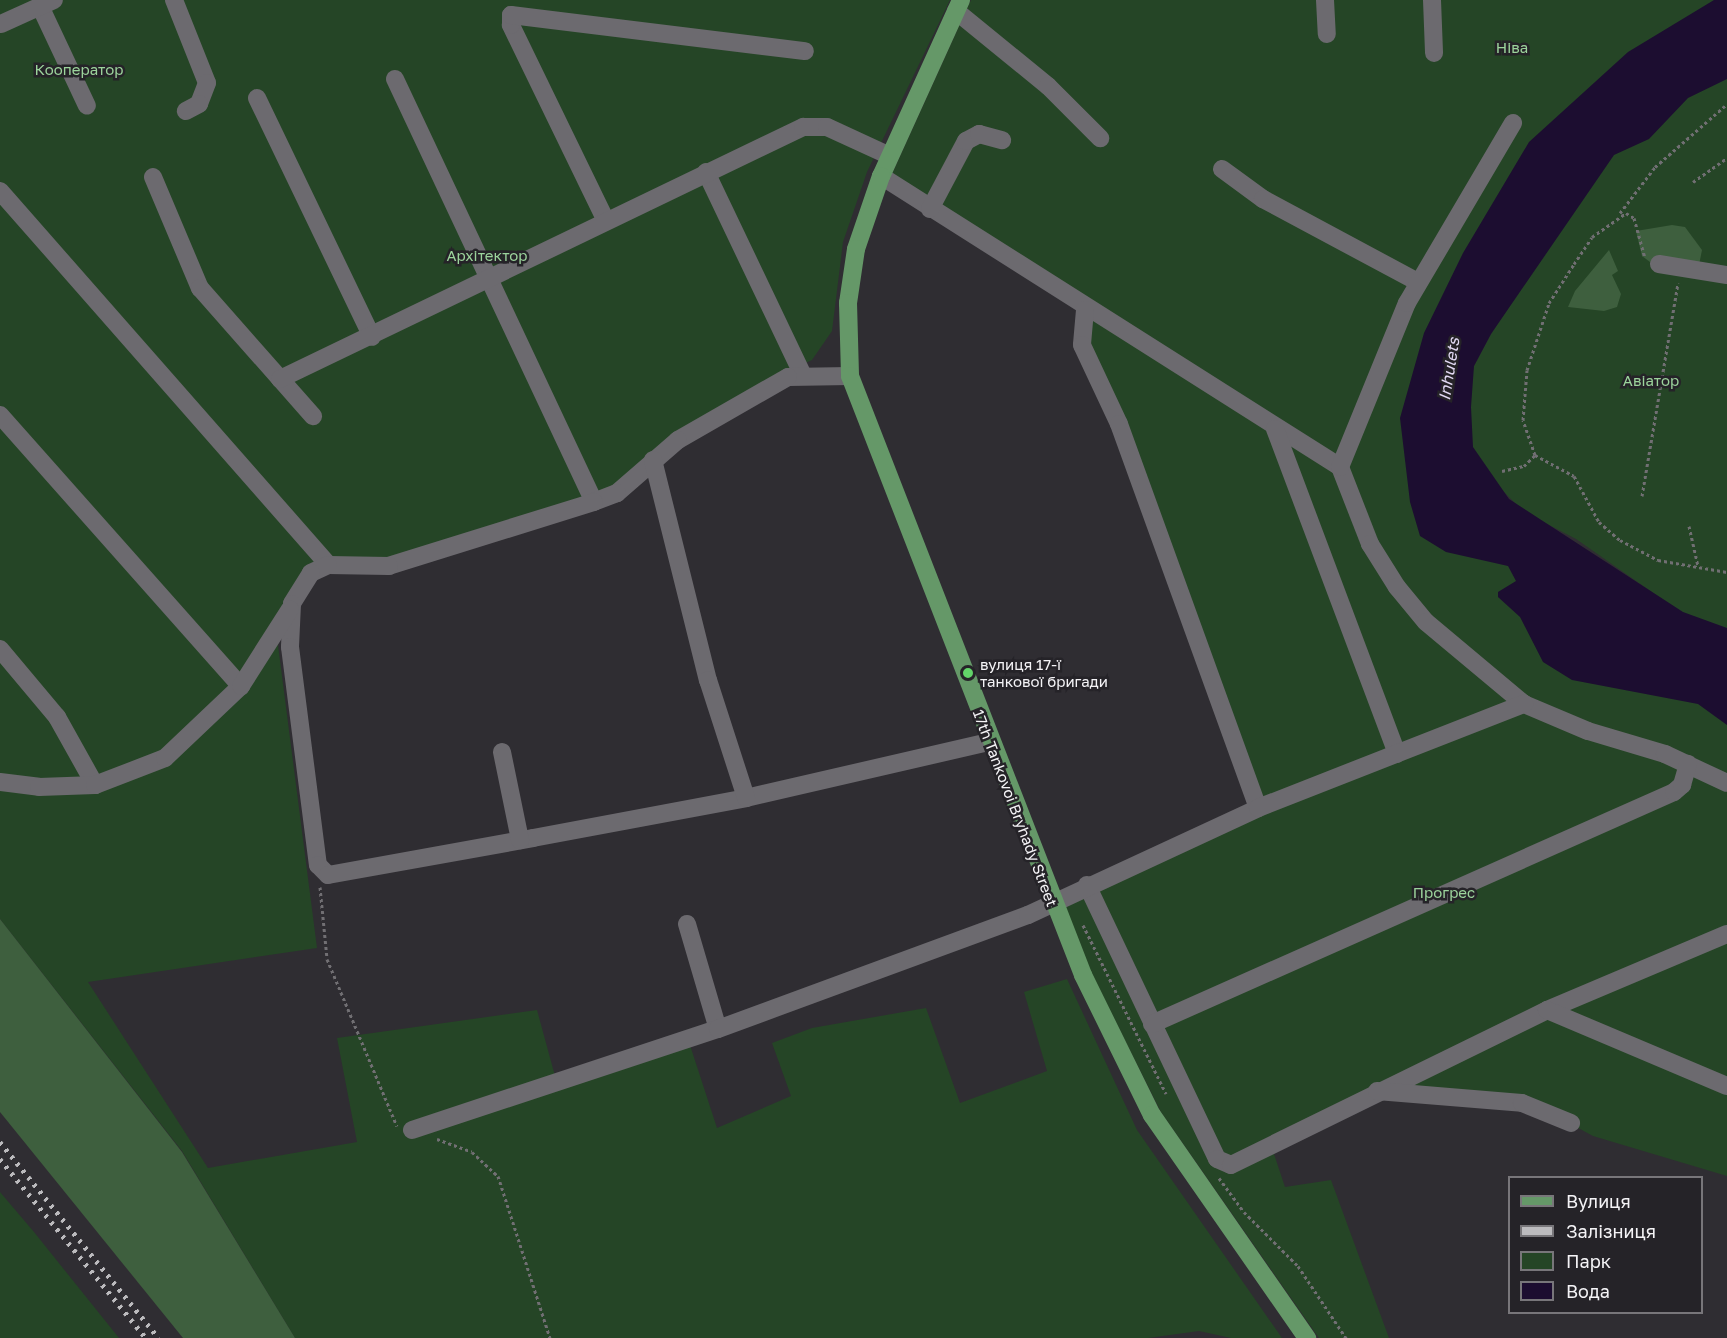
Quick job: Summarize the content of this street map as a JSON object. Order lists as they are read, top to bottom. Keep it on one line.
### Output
{"streets":{"main road":["17th Tankovoi Bryhady Street"]},"water":["Inhulets"],"parks":["Ніва","Кооператор","Архітектор","Авіатор","Прогрес"],"places":["вулиця 17-ї танкової бригади"],"legend":["Вулиця","Залізниця","Парк","Вода"]}
